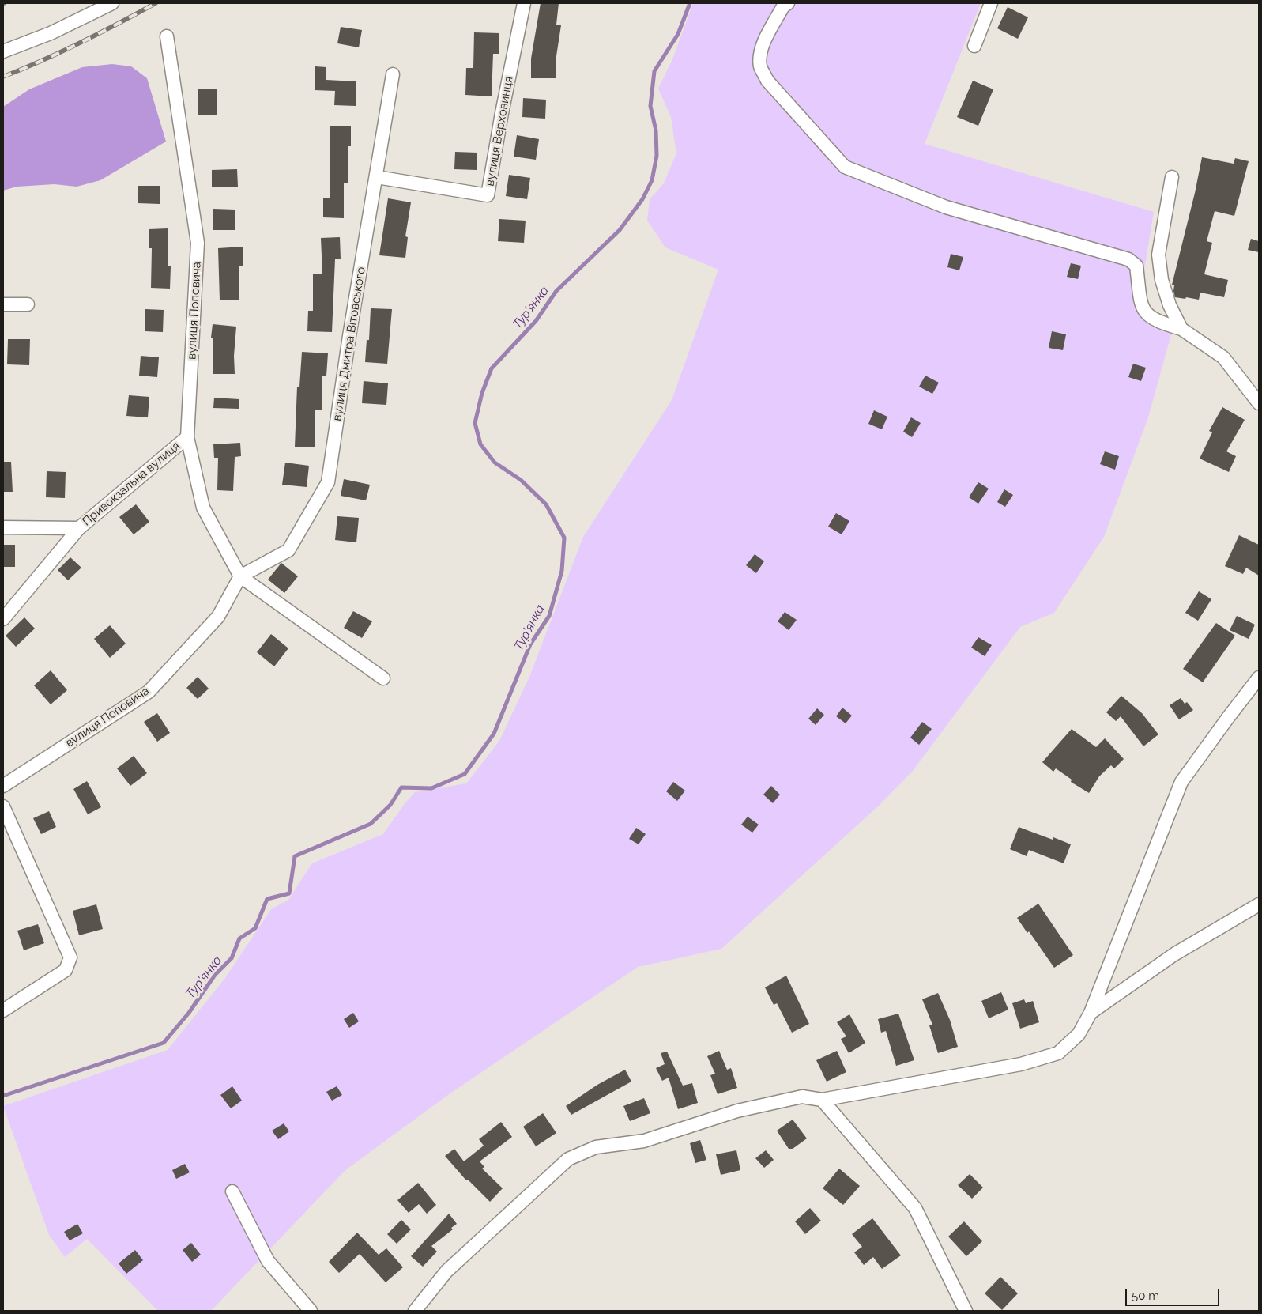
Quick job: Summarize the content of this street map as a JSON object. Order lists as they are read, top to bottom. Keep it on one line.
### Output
{"streets":{"street":["вулиця Верховинця","вулиця Поповича","вулиця Дмитра Вітовського","Привокзальна вулиця"]},"crossings":[["вулиця Верховинця","вулиця Дмитра Вітовського"],["вулиця Поповича","вулиця Дмитра Вітовського"],["вулиця Поповича","Привокзальна вулиця"]],"water":["Тур'янка"],"scale_bar":"50 m"}
